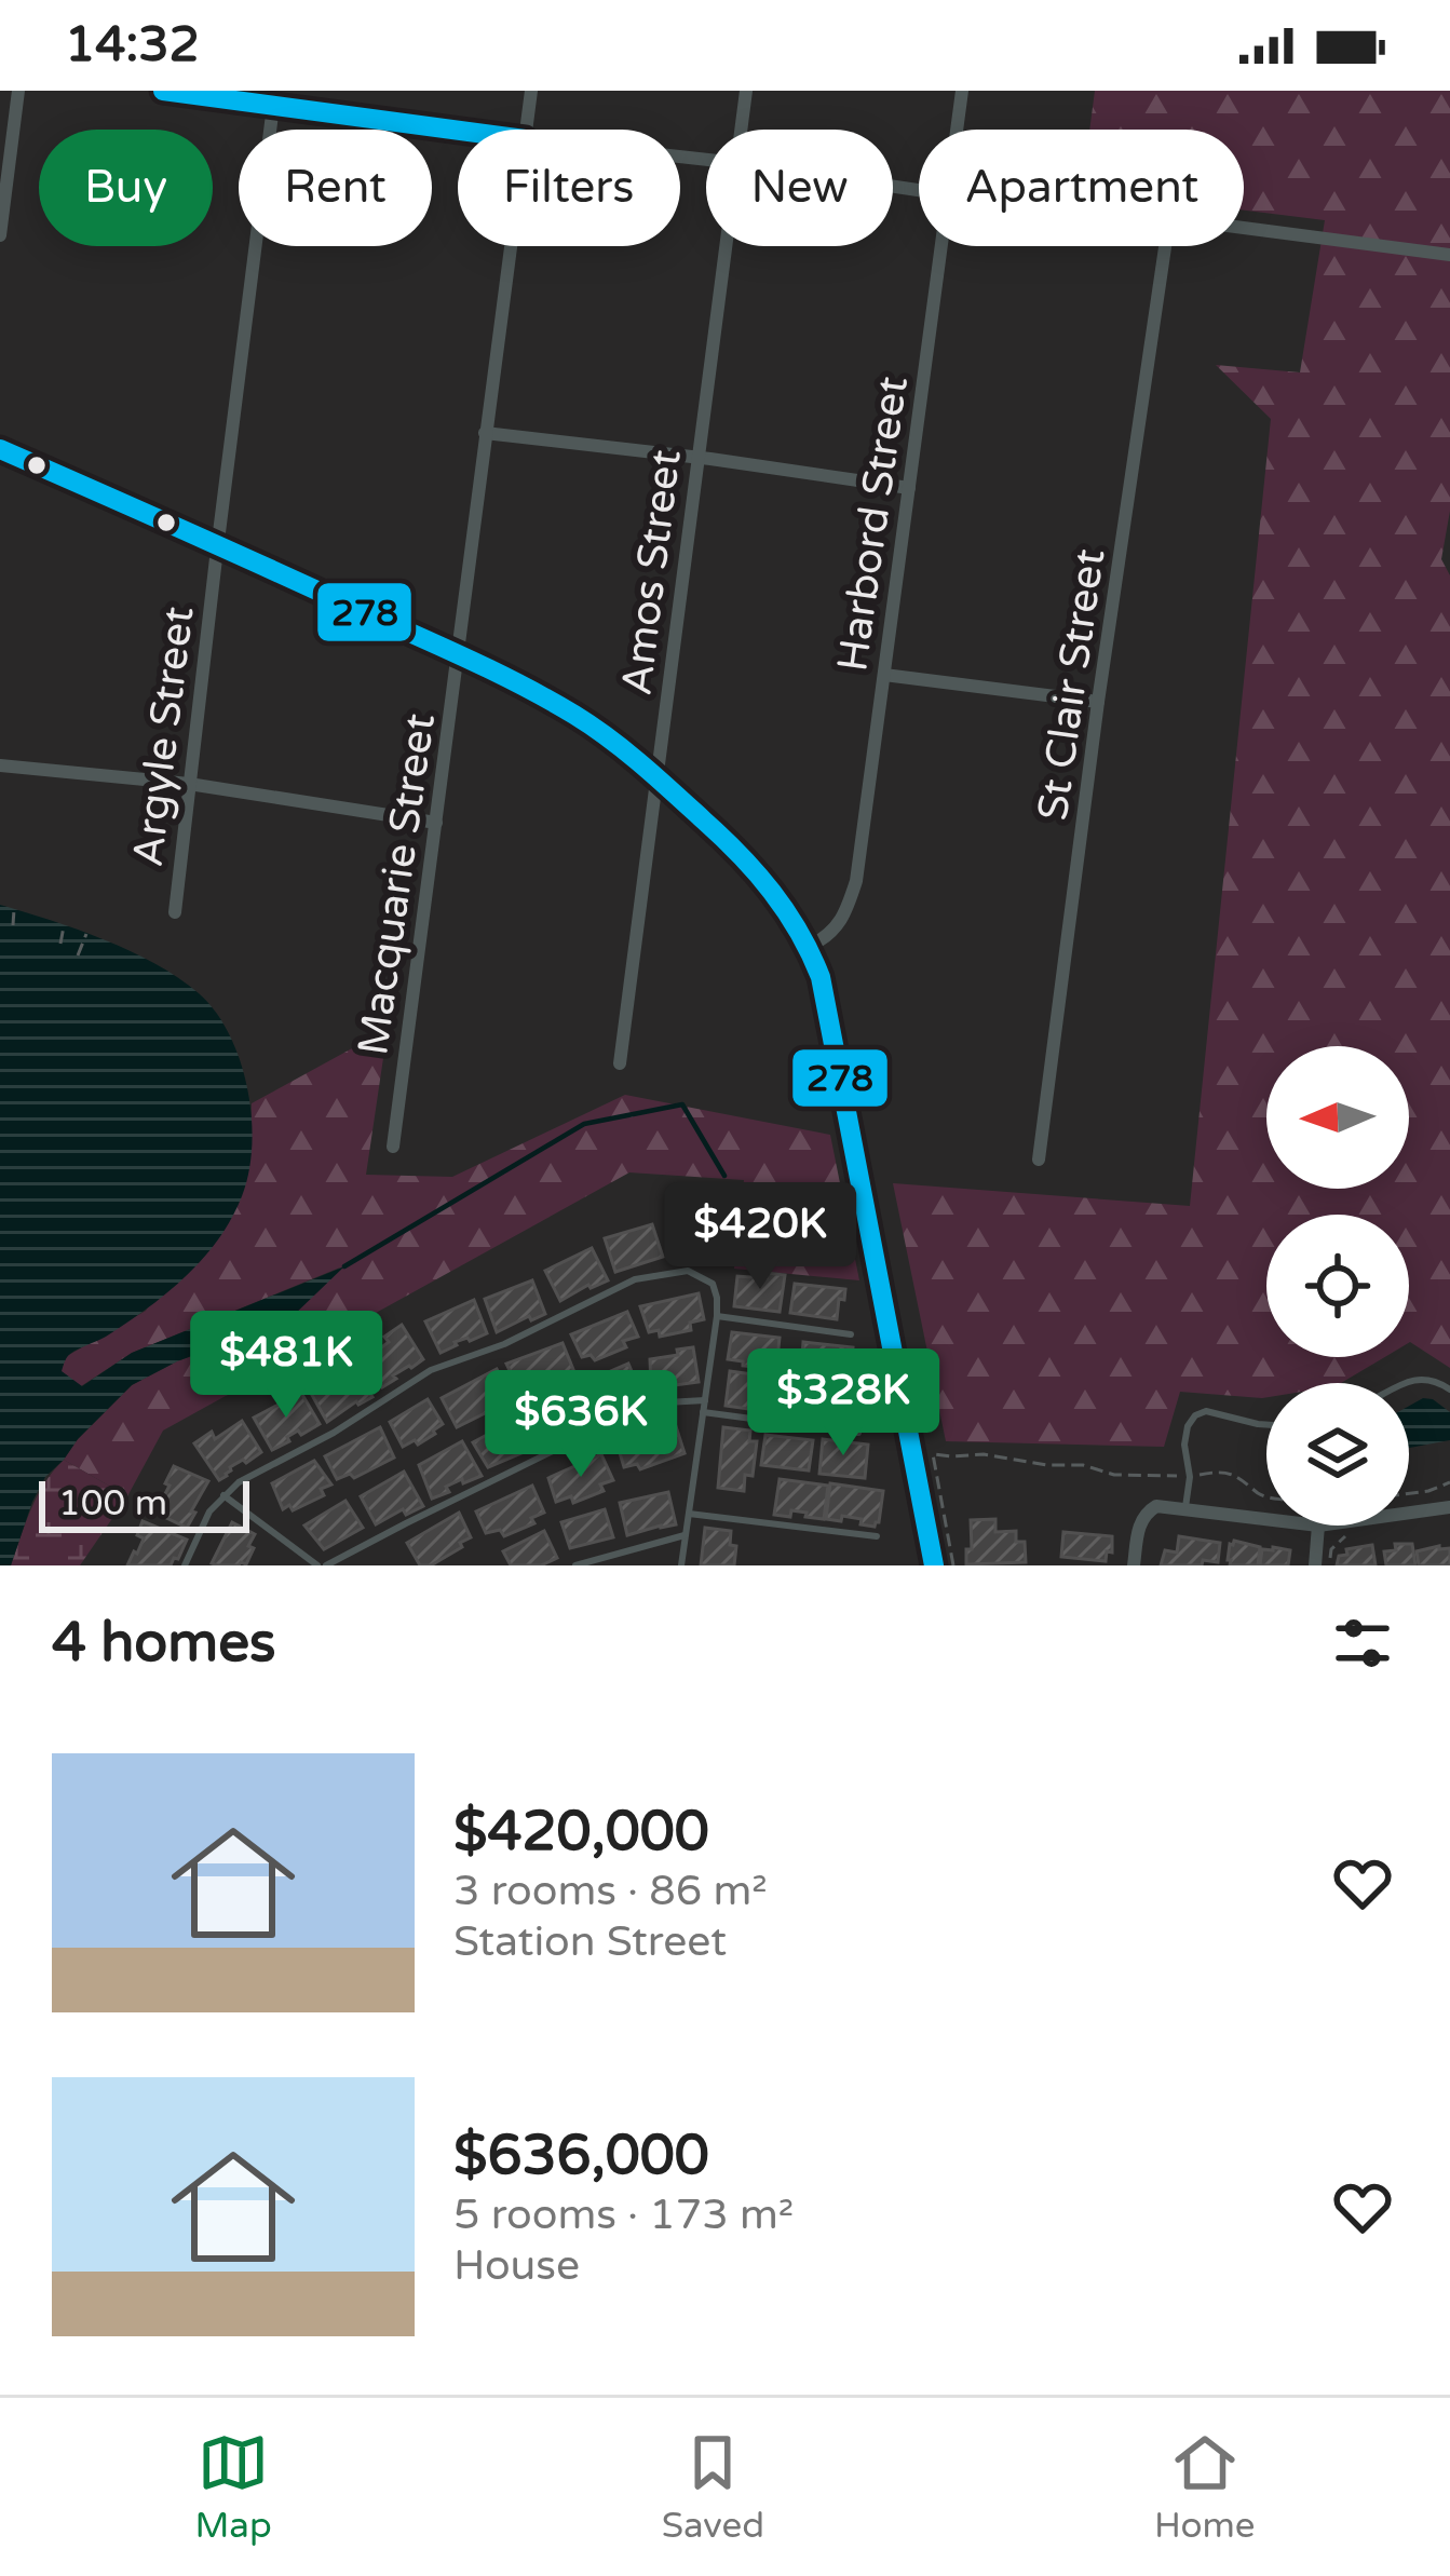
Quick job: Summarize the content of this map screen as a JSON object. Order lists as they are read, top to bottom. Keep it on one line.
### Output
{"streets":{"street":["Harbord Street","Amos Street","St Clair Street","Argyle Street","Macquarie Street"]},"lines":["transit line 278"],"scale_bar":"100 m","north":"left","page":{"status":"14:32","chip":["Buy","Rent","Filters","New","Apartment"],"price":["$420K","$481K","$328K","$636K"],"scale":"100 m","heading":"4 homes","list":[{"name":"$420,000","note":"3 rooms · 86 m² · Station Street"},{"name":"$636,000","note":"5 rooms · 173 m² · House"}],"tabs":["Map","Saved","Home"]}}
